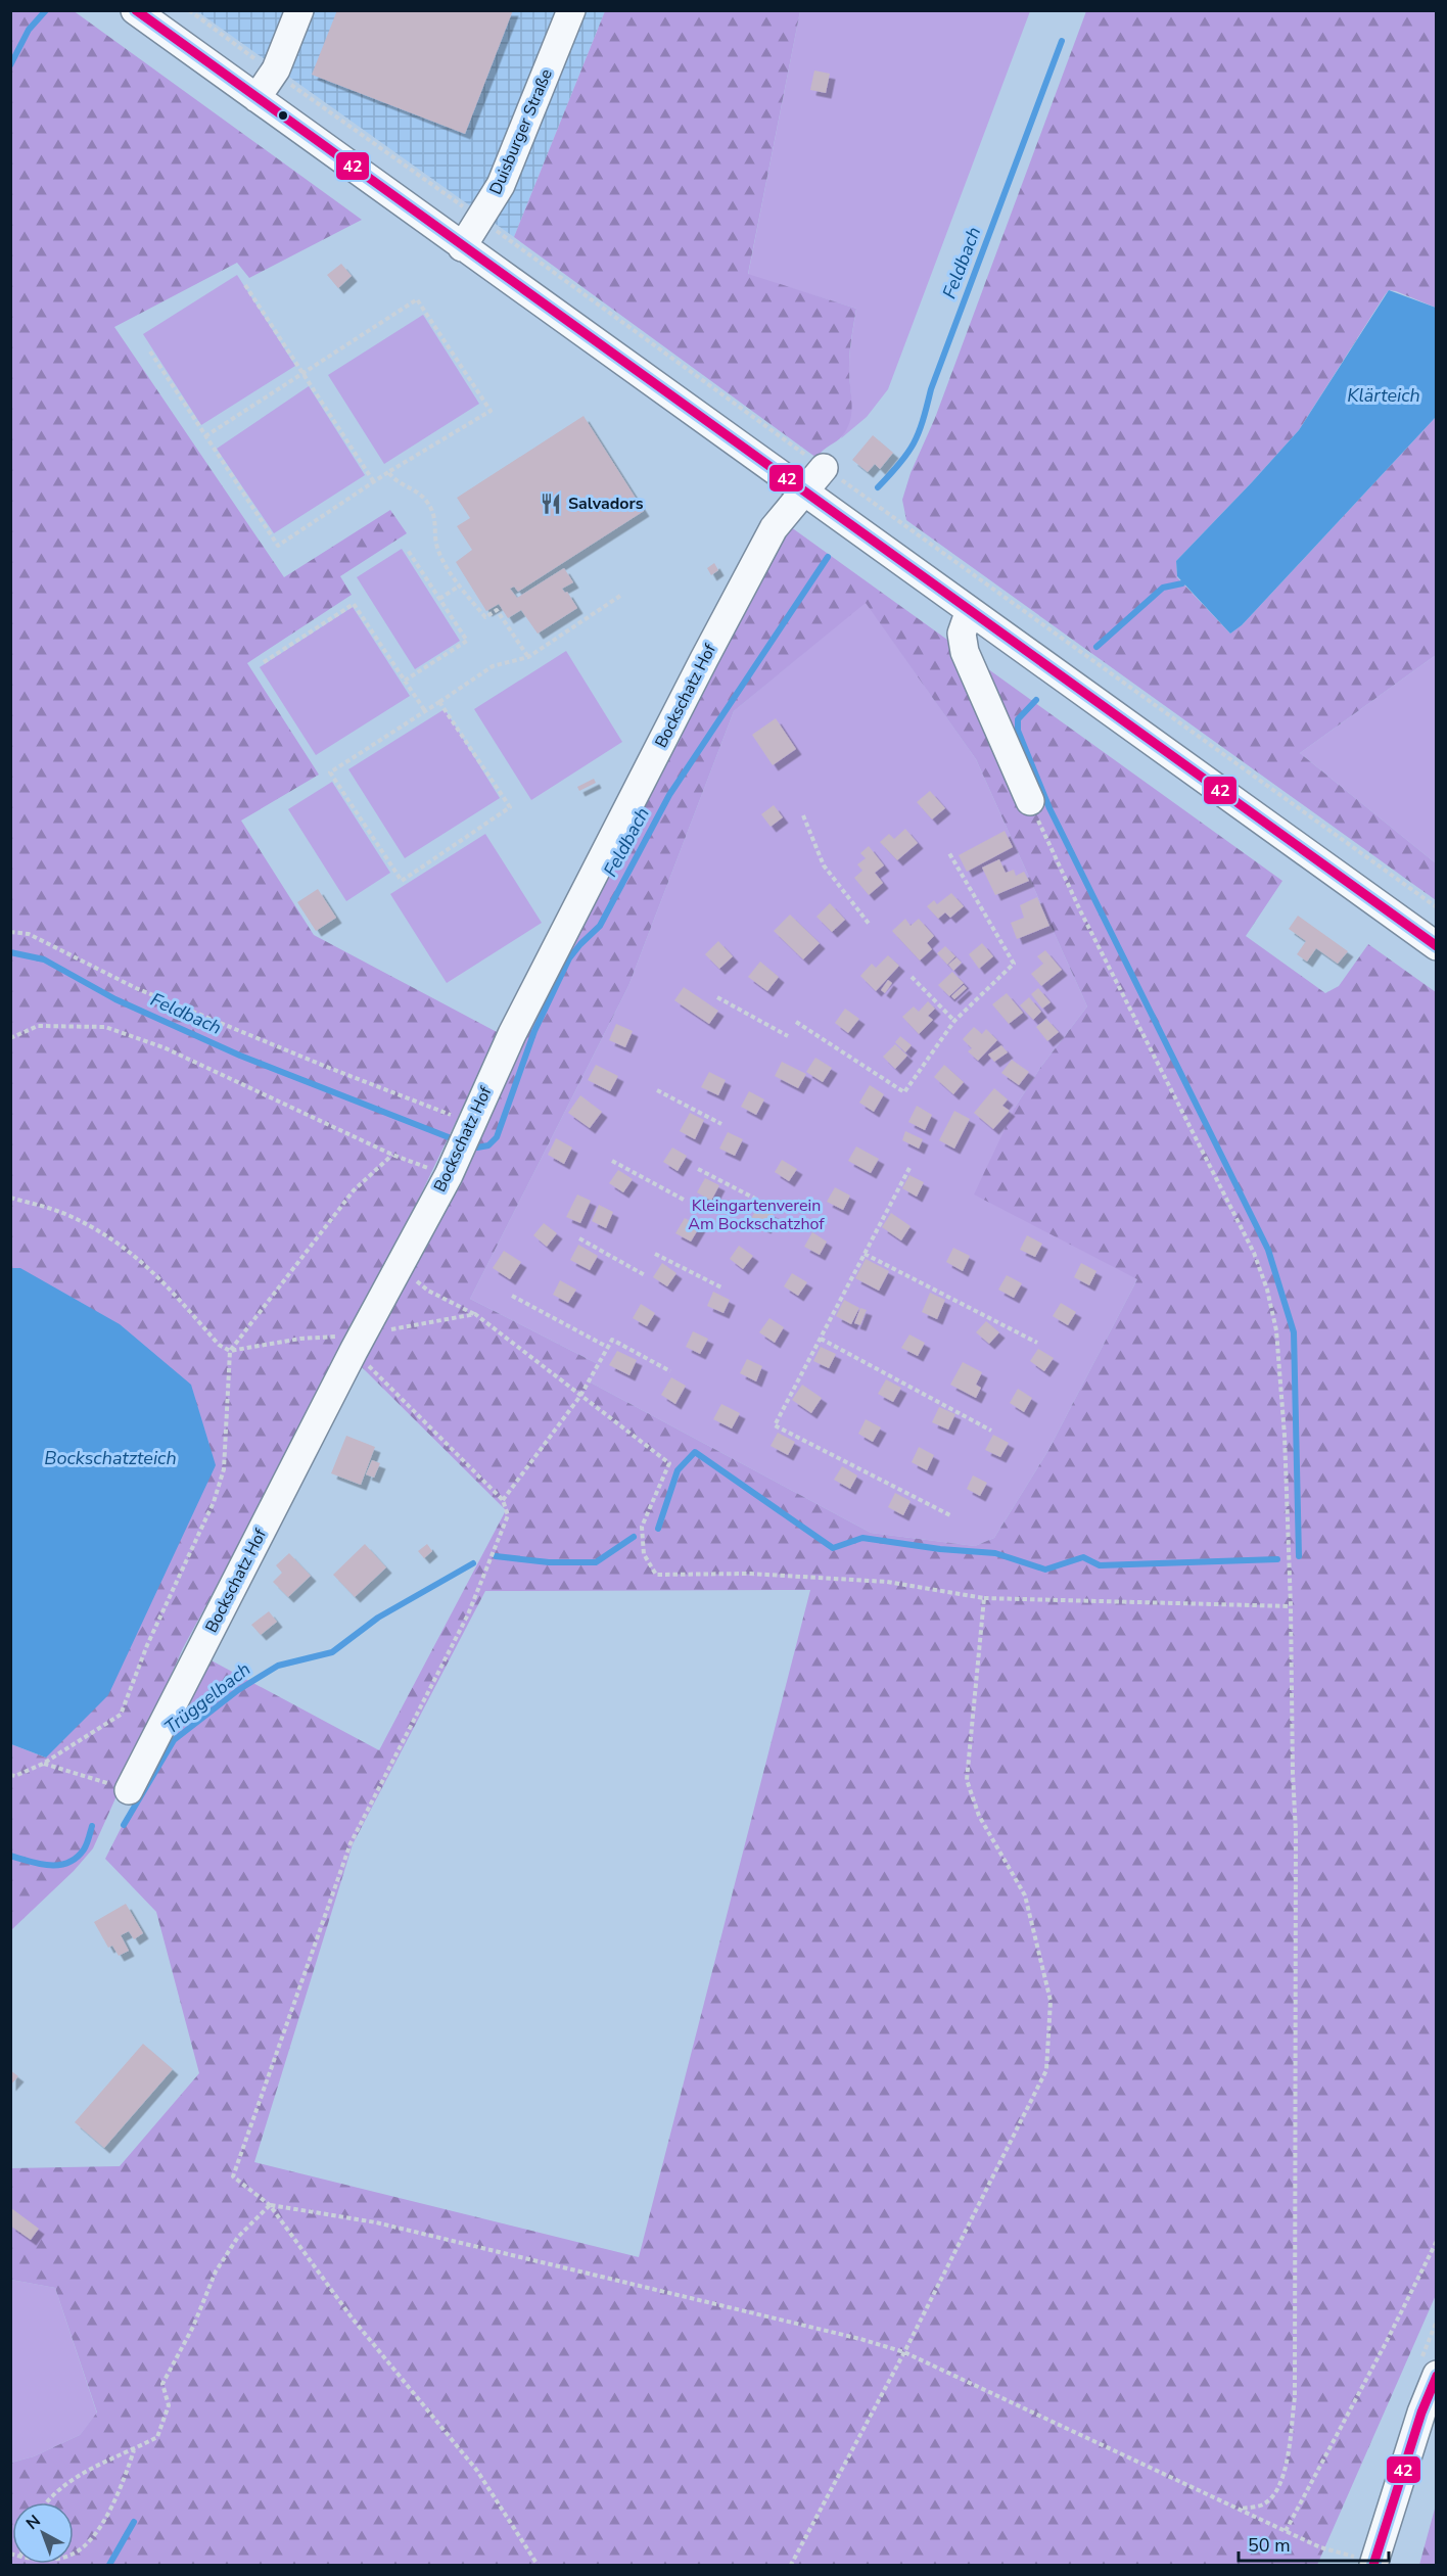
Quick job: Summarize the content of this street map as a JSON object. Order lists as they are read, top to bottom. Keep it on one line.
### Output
{"streets":{"street":["Duisburger Straße","Bockschatz Hof"]},"water":["Feldbach","Klärteich","Bockschatzteich","Trüggelbach"],"parks":["Kleingartenverein Am Bockschatzhof"],"places":{"restaurant":["Salvadors"]},"lines":["transit line 42"],"scale_bar":"50 m","north":"top left"}
